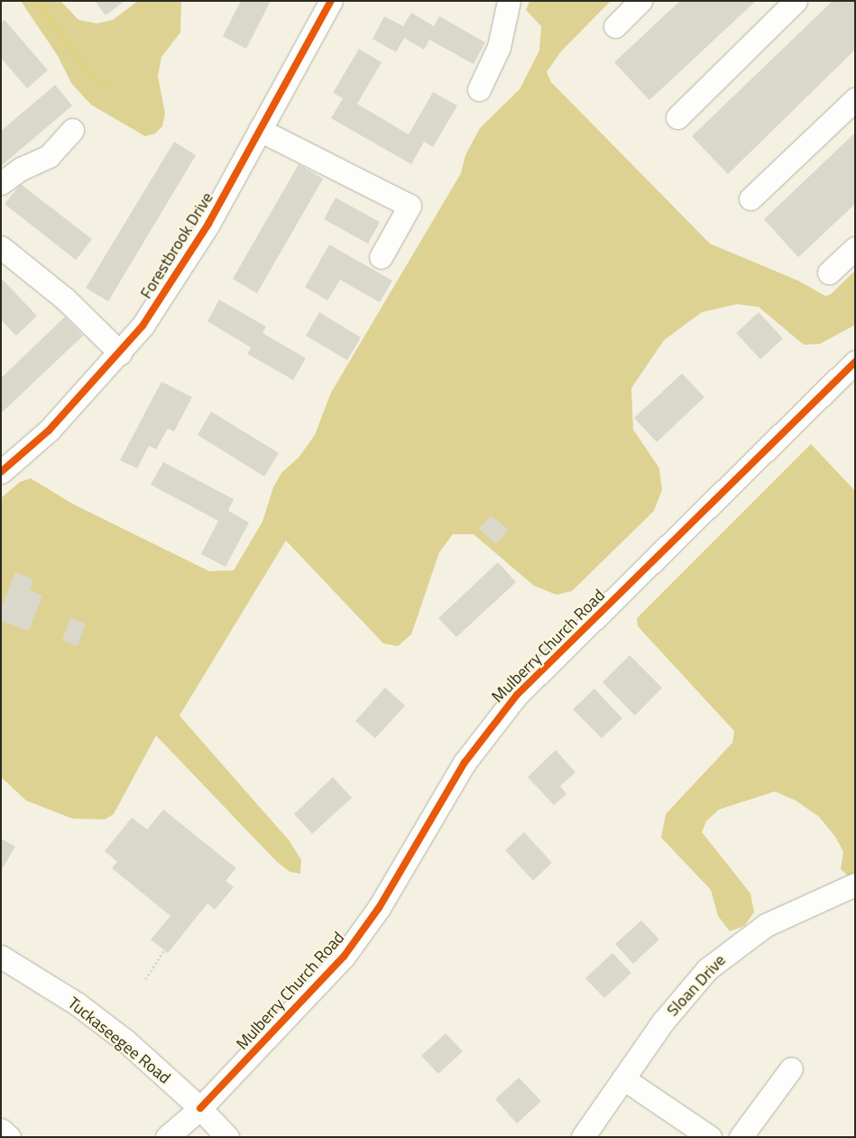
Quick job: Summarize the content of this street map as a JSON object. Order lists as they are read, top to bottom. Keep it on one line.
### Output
{"streets":{"street":["Forestbrook Drive","Mulberry Church Road","Sloan Drive","Tuckaseegee Road"]},"crossings":[["Mulberry Church Road","Tuckaseegee Road"]]}
